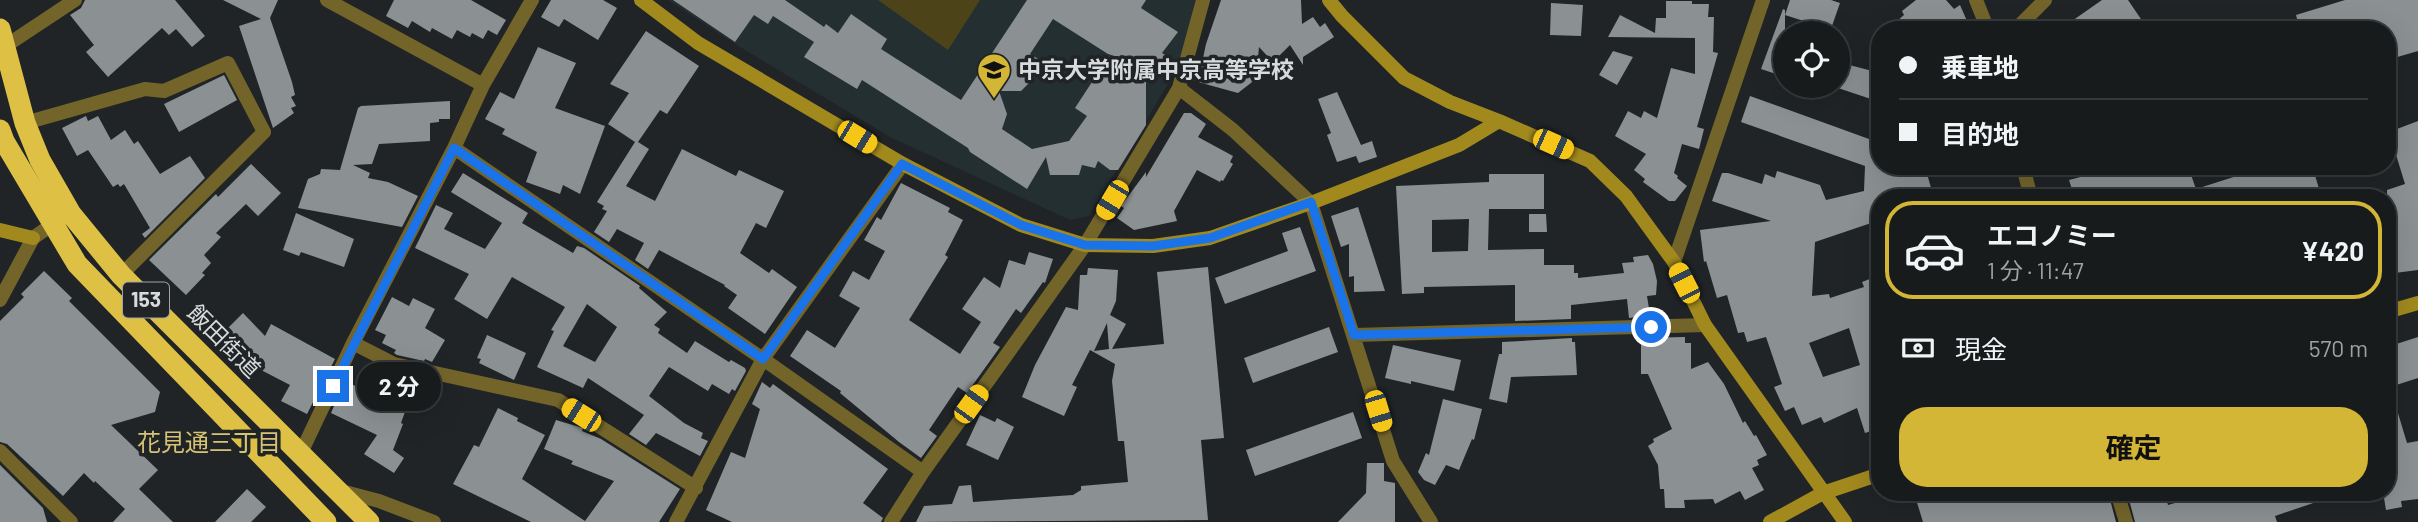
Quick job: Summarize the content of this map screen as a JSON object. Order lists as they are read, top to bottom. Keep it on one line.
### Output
{"streets":{"highway":["153","飯田街道"]},"districts":["花見通三丁目"],"places":{"school or university":["中京大学附属中京高等学校"]},"page":{"banner":["乗車地","目的地"],"list":[{"name":"エコノミー","note":"1 分 · 11:47","value":"¥420"}],"pay":["現金","570 m"],"bubble":"2 分","buttons":"確定"}}
